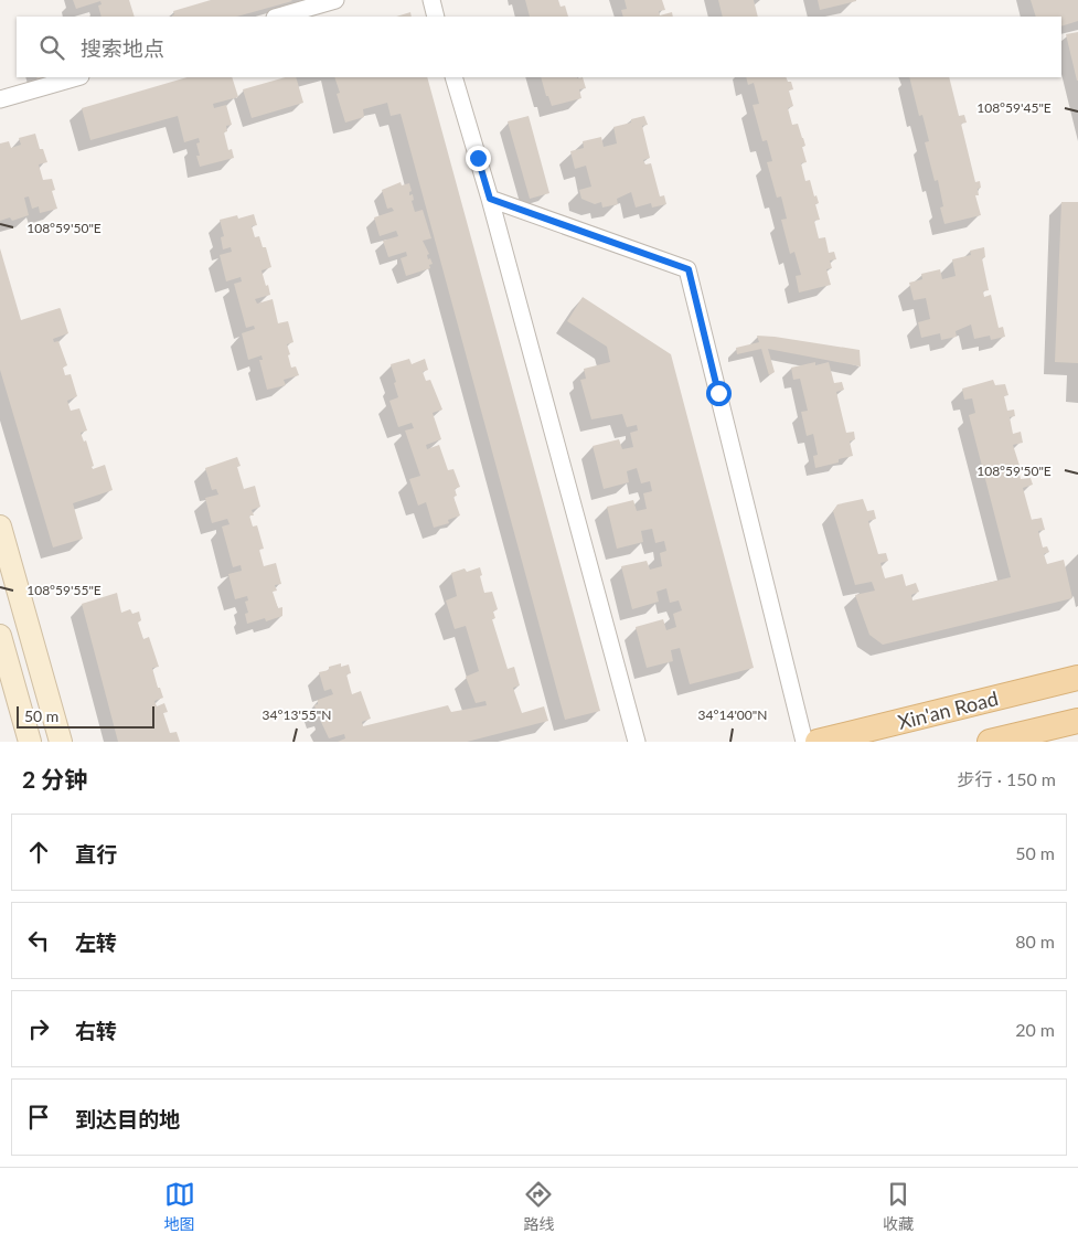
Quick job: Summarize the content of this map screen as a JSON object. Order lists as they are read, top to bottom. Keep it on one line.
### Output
{"streets":{"main road":["Xin'an Road"]},"scale_bar":"50 m","page":{"search":"搜索地点","scale":"50 m","heading":["2 分钟","步行 · 150 m"],"list":[["直行","50 m"],["左转","80 m"],["右转","20 m"],"到达目的地"],"nav":["地图","路线","收藏"]},"coordinates":["108°59'45\"E","108°59'50\"E","108°59'55\"E","34°13'55\"N","34°14'00\"N"]}
